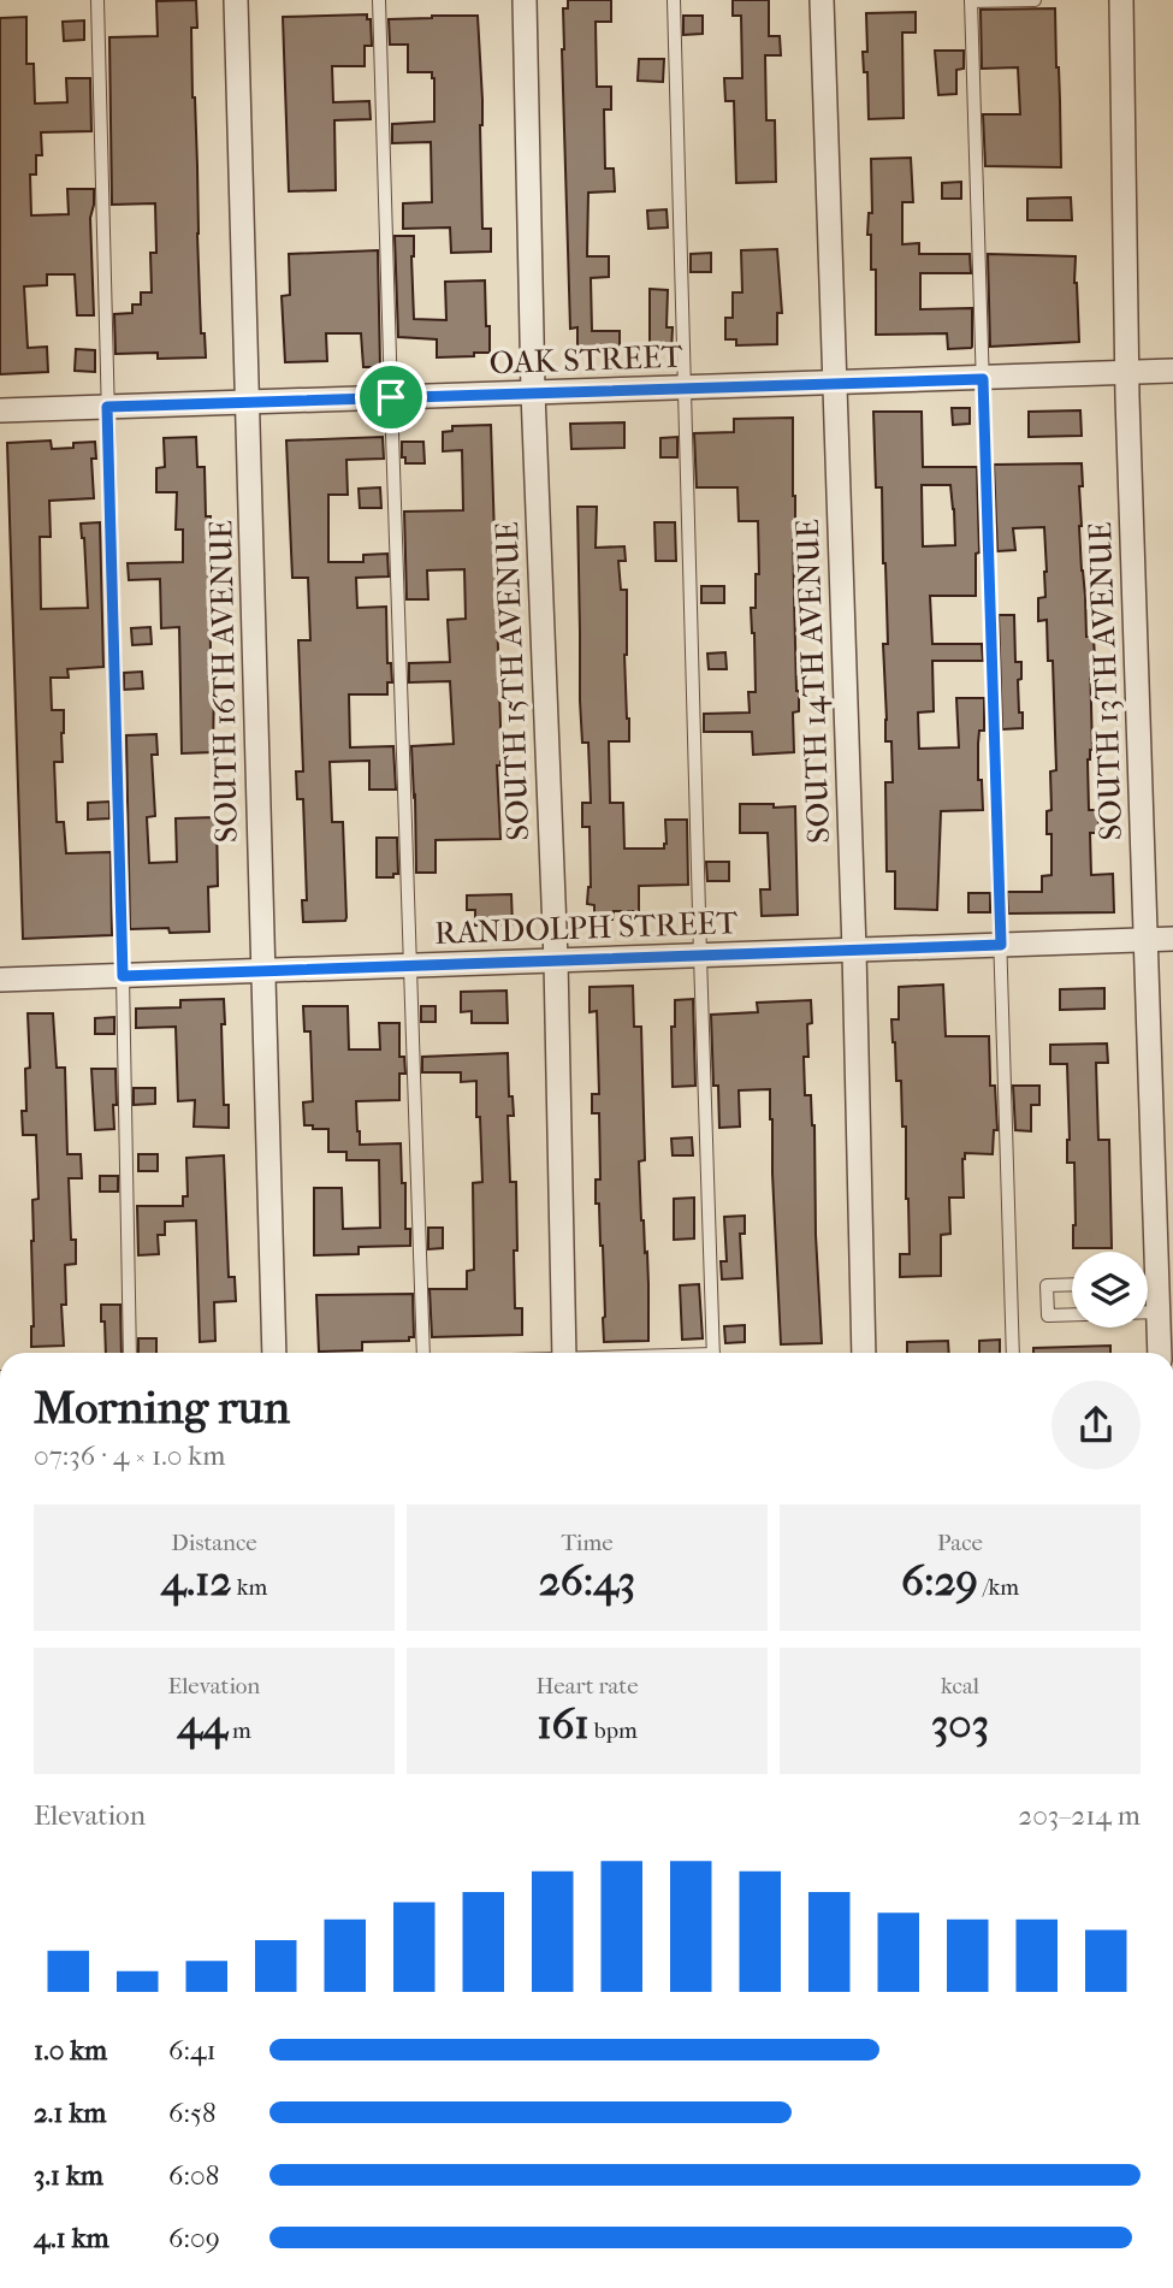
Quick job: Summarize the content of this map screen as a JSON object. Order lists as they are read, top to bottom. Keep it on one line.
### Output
{"streets":{"street":["OAK STREET","SOUTH 16TH AVENUE","SOUTH 15TH AVENUE","SOUTH 14TH AVENUE","SOUTH 13TH AVENUE","RANDOLPH STREET"]},"crossings":[["OAK STREET","SOUTH 16TH AVENUE"],["OAK STREET","SOUTH 15TH AVENUE"],["OAK STREET","SOUTH 14TH AVENUE"],["OAK STREET","SOUTH 13TH AVENUE"],["SOUTH 16TH AVENUE","RANDOLPH STREET"],["SOUTH 15TH AVENUE","RANDOLPH STREET"],["SOUTH 14TH AVENUE","RANDOLPH STREET"],["SOUTH 13TH AVENUE","RANDOLPH STREET"]],"page":{"heading":["Morning run","07:36 · 4 × 1.0 km"],"stats":[["Distance","4.12 km"],["Time","26:43"],["Pace","6:29 /km"],["Elevation","44 m"],["Heart rate","161 bpm"],["kcal","303"]],"chart":["Elevation","203–214 m"],"list":[{"name":"1.0 km","note":"6:41"},{"name":"2.1 km","note":"6:58"},{"name":"3.1 km","note":"6:08"},{"name":"4.1 km","note":"6:09"}]}}
